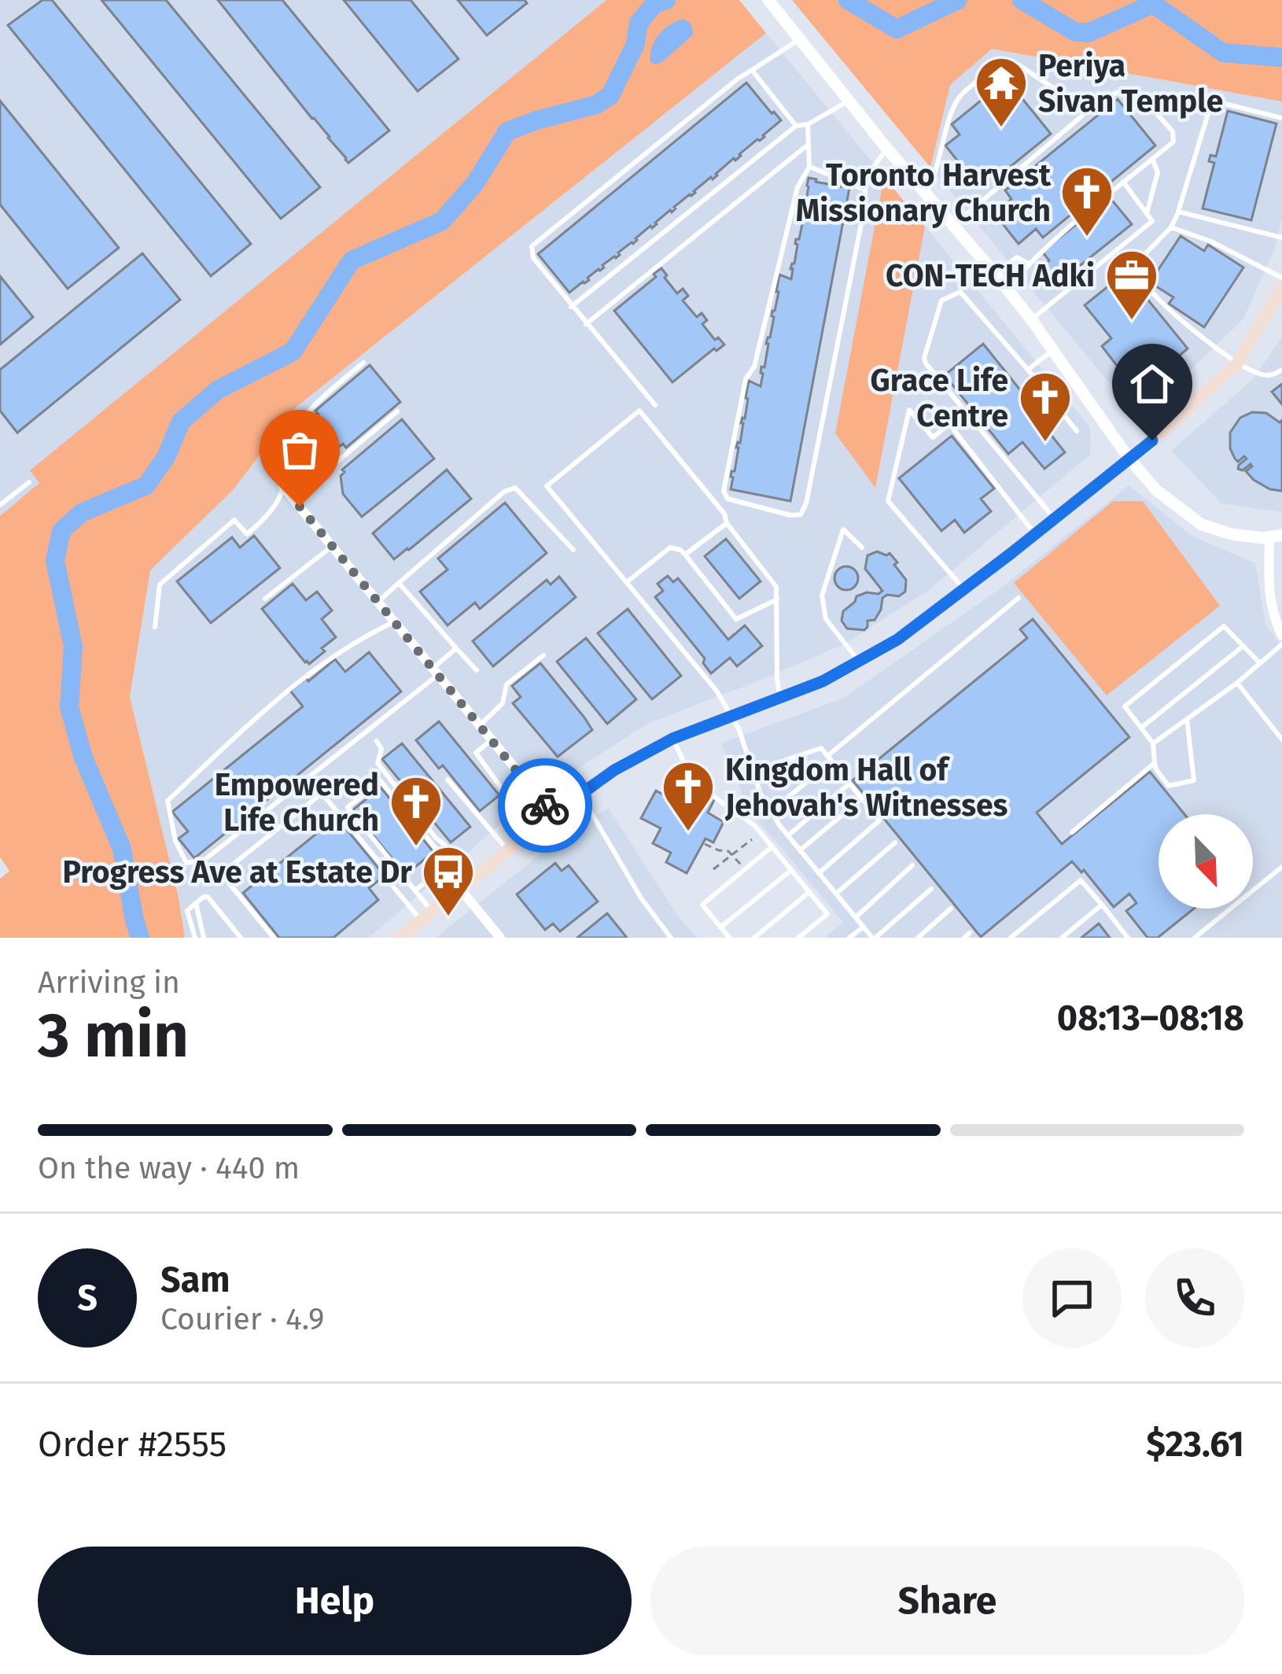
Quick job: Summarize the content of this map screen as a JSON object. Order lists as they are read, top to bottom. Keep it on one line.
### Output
{"places":{"temple":["Periya Sivan Temple"],"church":["Toronto Harvest Missionary Church","Grace Life Centre","Kingdom Hall of Jehovah's Witnesses","Empowered Life Church"],"office":["CON-TECH Adki"],"bus stop":["Progress Ave at Estate Dr"]},"north":"bottom right","page":{"heading":["3 min","Arriving in","08:13–08:18"],"panel":["Sam","Courier · 4.9","Order #2555","$23.61"],"bar":"On the way · 440 m","round":"S","buttons":["Help","Share"]}}
